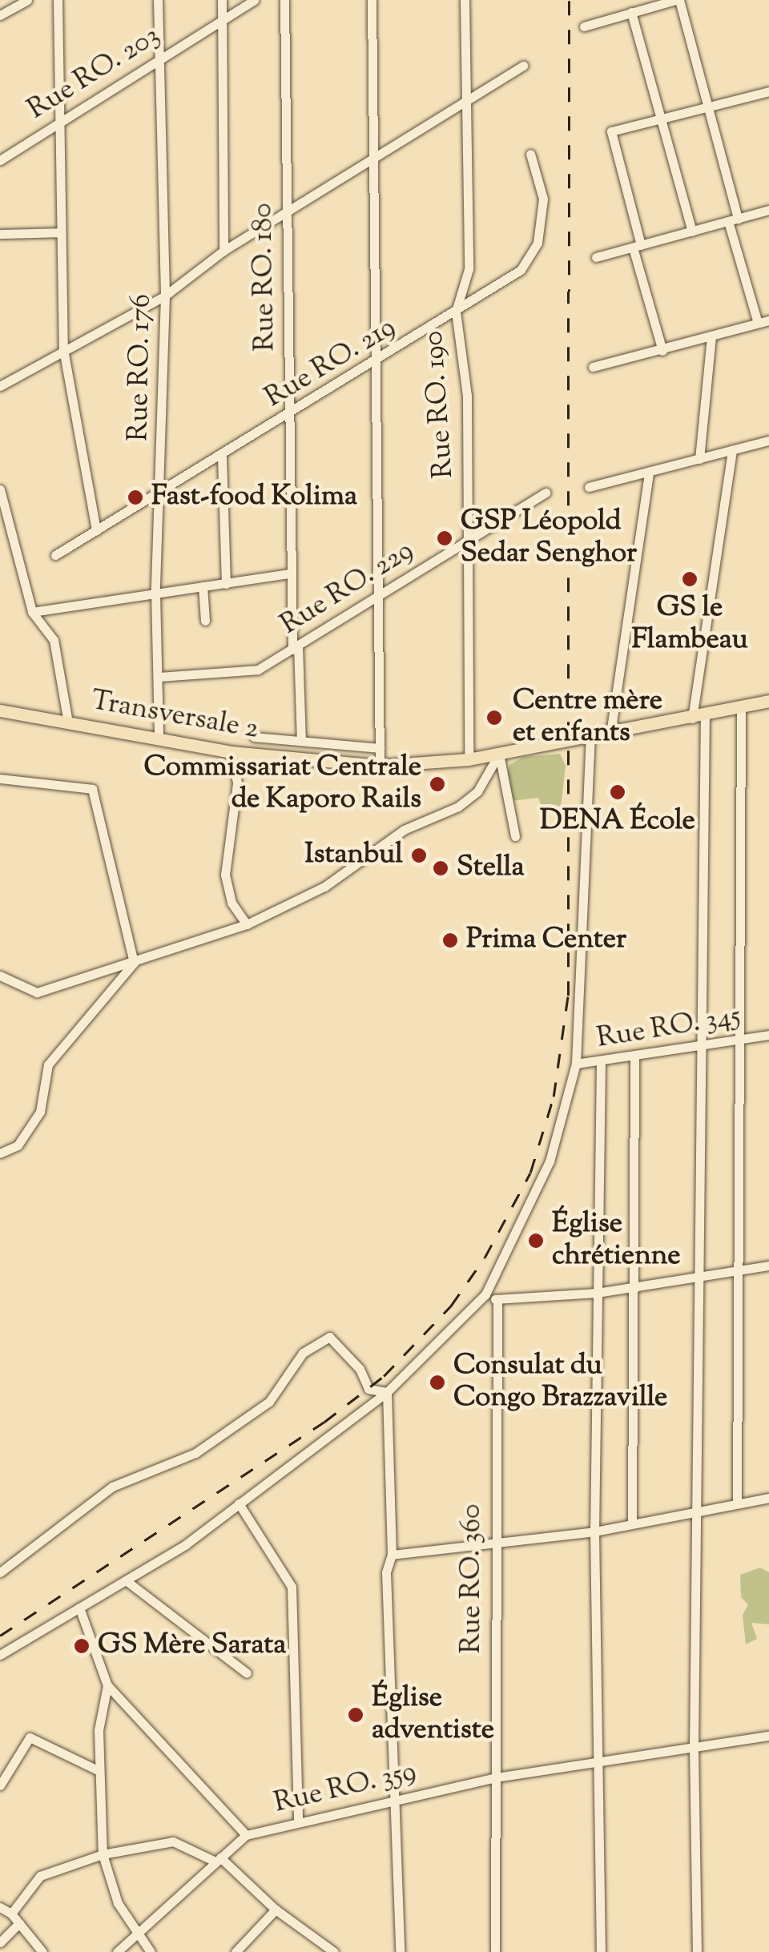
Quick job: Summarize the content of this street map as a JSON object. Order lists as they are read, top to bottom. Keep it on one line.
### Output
{"streets":{"main road":["Transversale 2"],"street":["Rue RO. 203","Rue RO. 180","Rue RO. 219","Rue RO. 176","Rue RO. 190","Rue RO. 229","Rue RO. 345","Rue RO. 360","Rue RO. 359"]},"crossings":[["Rue RO. 203","Rue RO. 176"],["Rue RO. 180","Rue RO. 219"],["Rue RO. 180","Rue RO. 229"],["Rue RO. 219","Rue RO. 176"],["Rue RO. 219","Rue RO. 190"],["Rue RO. 176","Rue RO. 229"],["Rue RO. 176","Transversale 2"],["Rue RO. 190","Rue RO. 229"],["Rue RO. 190","Transversale 2"],["Rue RO. 360","Rue RO. 359"]],"places":["Fast-food Kolima","GSP Léopold Sedar Senghor","GS le Flambeau","Centre mère et enfants","Commissariat Centrale de Kaporo Rails","DENA École","Istanbul","Stella","Prima Center","Église chrétienne","Consulat du Congo Brazzaville","GS Mère Sarata","Église adventiste"]}
